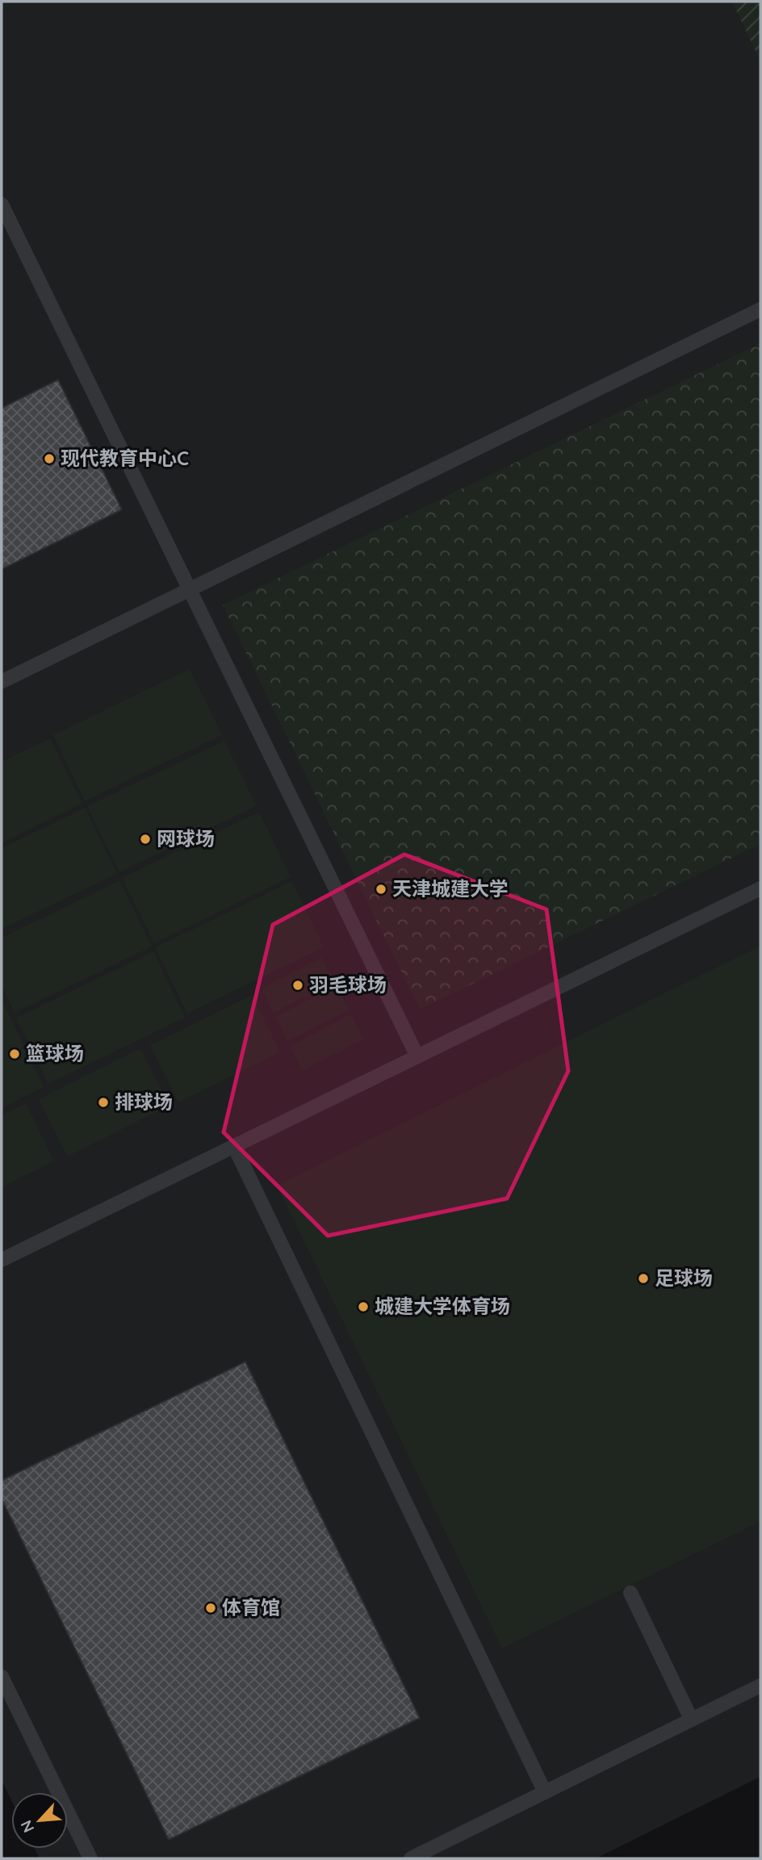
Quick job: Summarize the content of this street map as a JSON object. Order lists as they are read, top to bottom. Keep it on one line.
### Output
{"places":["现代教育中心C","网球场","天津城建大学","羽毛球场","篮球场","排球场","足球场","城建大学体育场","体育馆"],"north":"bottom left"}
